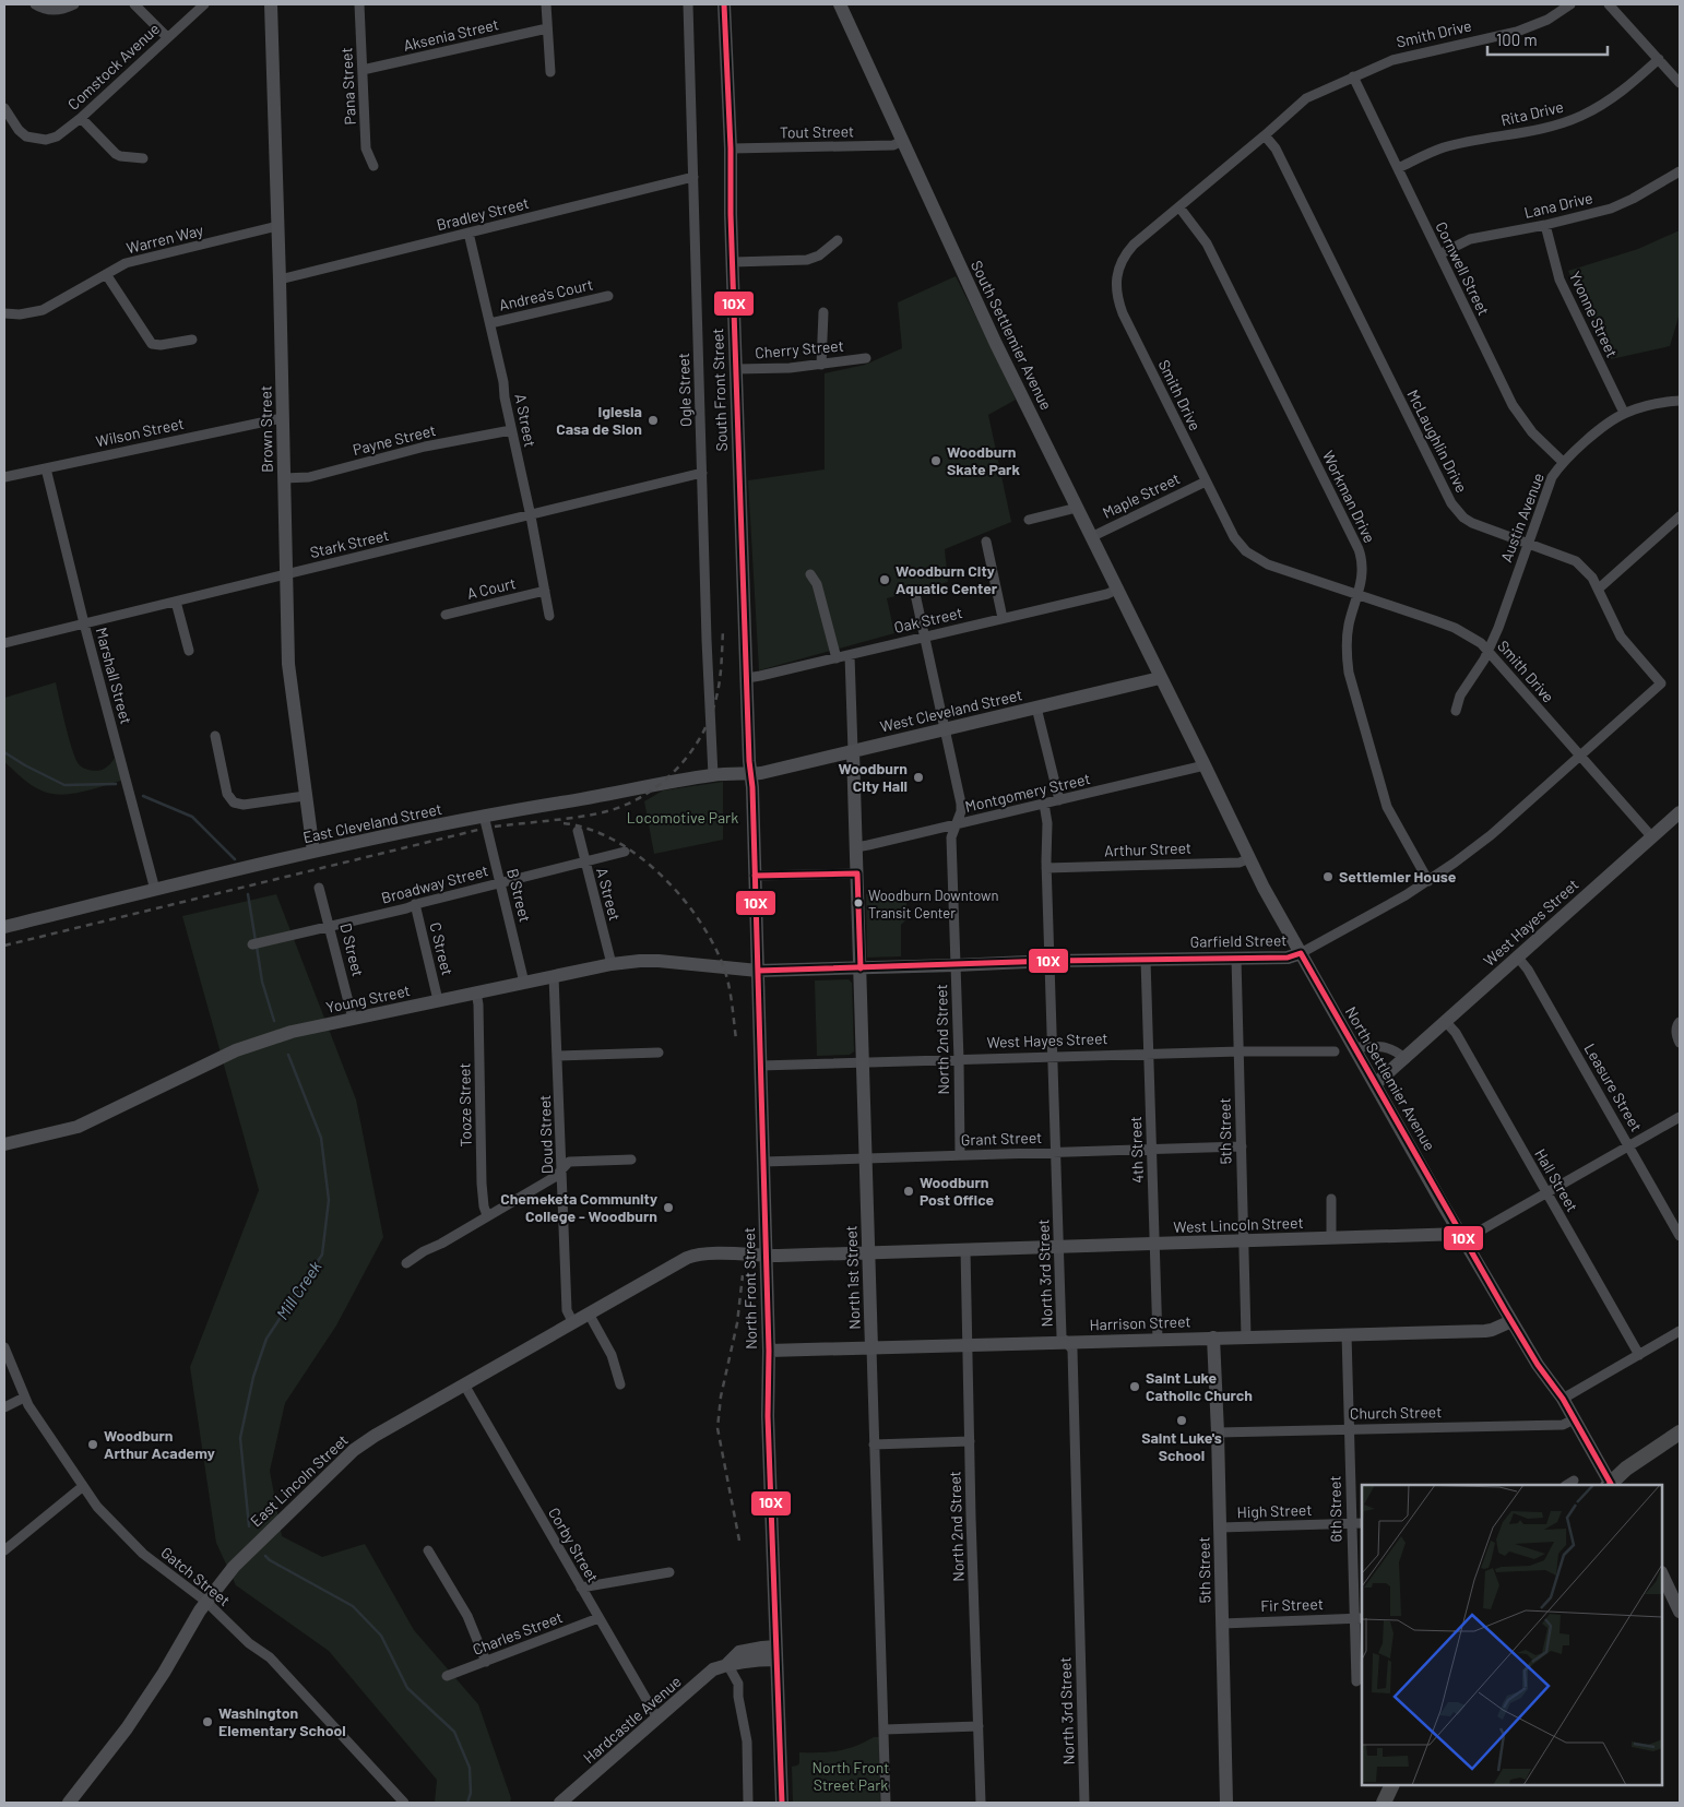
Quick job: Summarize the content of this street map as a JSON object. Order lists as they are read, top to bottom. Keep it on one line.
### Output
{"streets":{"street":["Smith Drive","Aksenia Street","Comstock Avenue","Pana Street","Rita Drive","Tout Street","Lana Drive","Bradley Street","Warren Way","Cornwell Street","Andrea's Court","Yvonne Street","South Settlemier Avenue","Cherry Street","Ogle Street","South Front Street","A Street","Brown Street","Wilson Street","Payne Street","McLaughlin Drive","Maple Street","Workman Drive","Austin Avenue","Stark Street","A Court","Oak Street","Marshall Street","West Cleveland Street","Montgomery Street","East Cleveland Street","Arthur Street","Broadway Street","B Street","West Hayes Street","Garfield Street","C Street","D Street","Young Street","North 2nd Street","North Settlemier Avenue","Leasure Street","Tooze Street","5th Street","Doud Street","Grant Street","4th Street","Hall Street","West Lincoln Street","North 3rd Street","North 1st Street","North Front Street","Harrison Street","Church Street","East Lincoln Street","6th Street","High Street","Corby Street","Gatch Street","Fir Street","Charles Street","Hardcastle Avenue"]},"crossings":[["Smith Drive","Cornwell Street"],["Smith Drive","McLaughlin Drive"],["Smith Drive","Maple Street"],["Smith Drive","Workman Drive"],["Smith Drive","Austin Avenue"],["Smith Drive","West Hayes Street"],["Smith Drive","Garfield Street"],["Aksenia Street","Pana Street"],["Rita Drive","Cornwell Street"],["Tout Street","South Settlemier Avenue"],["Tout Street","South Front Street"],["Lana Drive","Cornwell Street"],["Lana Drive","Yvonne Street"],["Bradley Street","Ogle Street"],["Bradley Street","A Street"],["Bradley Street","Brown Street"],["Warren Way","Brown Street"],["Cornwell Street","Austin Avenue"],["Andrea's Court","A Street"],["Yvonne Street","Austin Avenue"],["South Settlemier Avenue","Maple Street"],["South Settlemier Avenue","Oak Street"],["South Settlemier Avenue","West Cleveland Street"],["South Settlemier Avenue","North Settlemier Avenue"],["Cherry Street","South Front Street"],["Ogle Street","Stark Street"],["Ogle Street","East Cleveland Street"],["South Front Street","Oak Street"],["South Front Street","West Cleveland Street"],["South Front Street","East Cleveland Street"],["South Front Street","North Front Street"],["A Street","Payne Street"],["A Street","Stark Street"],["A Street","A Court"],["A Street","Broadway Street"],["A Street","Young Street"],["Brown Street","Wilson Street"],["Brown Street","Payne Street"],["Brown Street","Stark Street"],["Brown Street","East Cleveland Street"],["Wilson Street","Marshall Street"],["McLaughlin Drive","Austin Avenue"],["McLaughlin Drive","Garfield Street"],["Workman Drive","Garfield Street"],["Stark Street","Marshall Street"],["Oak Street","North 2nd Street"],["Marshall Street","East Cleveland Street"],["West Cleveland Street","East Cleveland Street"],["West Cleveland Street","North 2nd Street"],["West Cleveland Street","North Settlemier Avenue"],["West Cleveland Street","North 1st Street"],["West Cleveland Street","North Front Street"],["Montgomery Street","North 2nd Street"],["Montgomery Street","North Settlemier Avenue"],["Montgomery Street","North 3rd Street"],["Montgomery Street","North 1st Street"],["East Cleveland Street","B Street"],["East Cleveland Street","North Front Street"],["Arthur Street","North Settlemier Avenue"],["Arthur Street","North 3rd Street"],["Broadway Street","B Street"],["Broadway Street","C Street"],["Broadway Street","D Street"],["B Street","Young Street"],["West Hayes Street","North 2nd Street"],["West Hayes Street","North Settlemier Avenue"],["West Hayes Street","Leasure Street"],["West Hayes Street","5th Street"],["West Hayes Street","4th Street"],["West Hayes Street","Hall Street"],["West Hayes Street","North 3rd Street"],["West Hayes Street","North 1st Street"],["West Hayes Street","North Front Street"],["Garfield Street","Young Street"],["Garfield Street","North 2nd Street"],["Garfield Street","North Settlemier Avenue"],["Garfield Street","5th Street"],["Garfield Street","4th Street"],["Garfield Street","North 3rd Street"],["Garfield Street","North 1st Street"],["Garfield Street","North Front Street"],["C Street","Young Street"],["D Street","Young Street"],["Young Street","Tooze Street"],["Young Street","Doud Street"],["Young Street","North Front Street"],["North 2nd Street","Grant Street"],["North 2nd Street","West Lincoln Street"],["North 2nd Street","Harrison Street"],["North Settlemier Avenue","West Lincoln Street"],["North Settlemier Avenue","Harrison Street"],["North Settlemier Avenue","Church Street"],["Leasure Street","West Lincoln Street"],["5th Street","Grant Street"],["5th Street","West Lincoln Street"],["5th Street","Harrison Street"],["5th Street","Church Street"],["5th Street","High Street"],["5th Street","Fir Street"],["Doud Street","East Lincoln Street"],["Grant Street","4th Street"],["Grant Street","North 3rd Street"],["Grant Street","North 1st Street"],["Grant Street","North Front Street"],["4th Street","West Lincoln Street"],["4th Street","Harrison Street"],["Hall Street","West Lincoln Street"],["West Lincoln Street","North 3rd Street"],["West Lincoln Street","North 1st Street"],["West Lincoln Street","North Front Street"],["West Lincoln Street","East Lincoln Street"],["North 3rd Street","Harrison Street"],["North 1st Street","Harrison Street"],["North Front Street","Harrison Street"],["North Front Street","East Lincoln Street"],["North Front Street","Hardcastle Avenue"],["Harrison Street","6th Street"],["Church Street","6th Street"],["East Lincoln Street","Corby Street"],["East Lincoln Street","Gatch Street"],["6th Street","High Street"],["6th Street","Fir Street"],["Corby Street","Charles Street"],["Corby Street","Hardcastle Avenue"]],"water":["Mill Creek"],"parks":["Locomotive Park","North Front Street Park"],"places":["Iglesia Casa de Sion","Woodburn Skate Park","Woodburn City Aquatic Center","Woodburn City Hall","Settlemier House","Woodburn Downtown Transit Center","Woodburn Post Office","Chemeketa Community College - Woodburn","Saint Luke Catholic Church","Saint Luke's School","Woodburn Arthur Academy","Washington Elementary School"],"lines":["transit line 10X"],"scale_bar":"100 m"}
